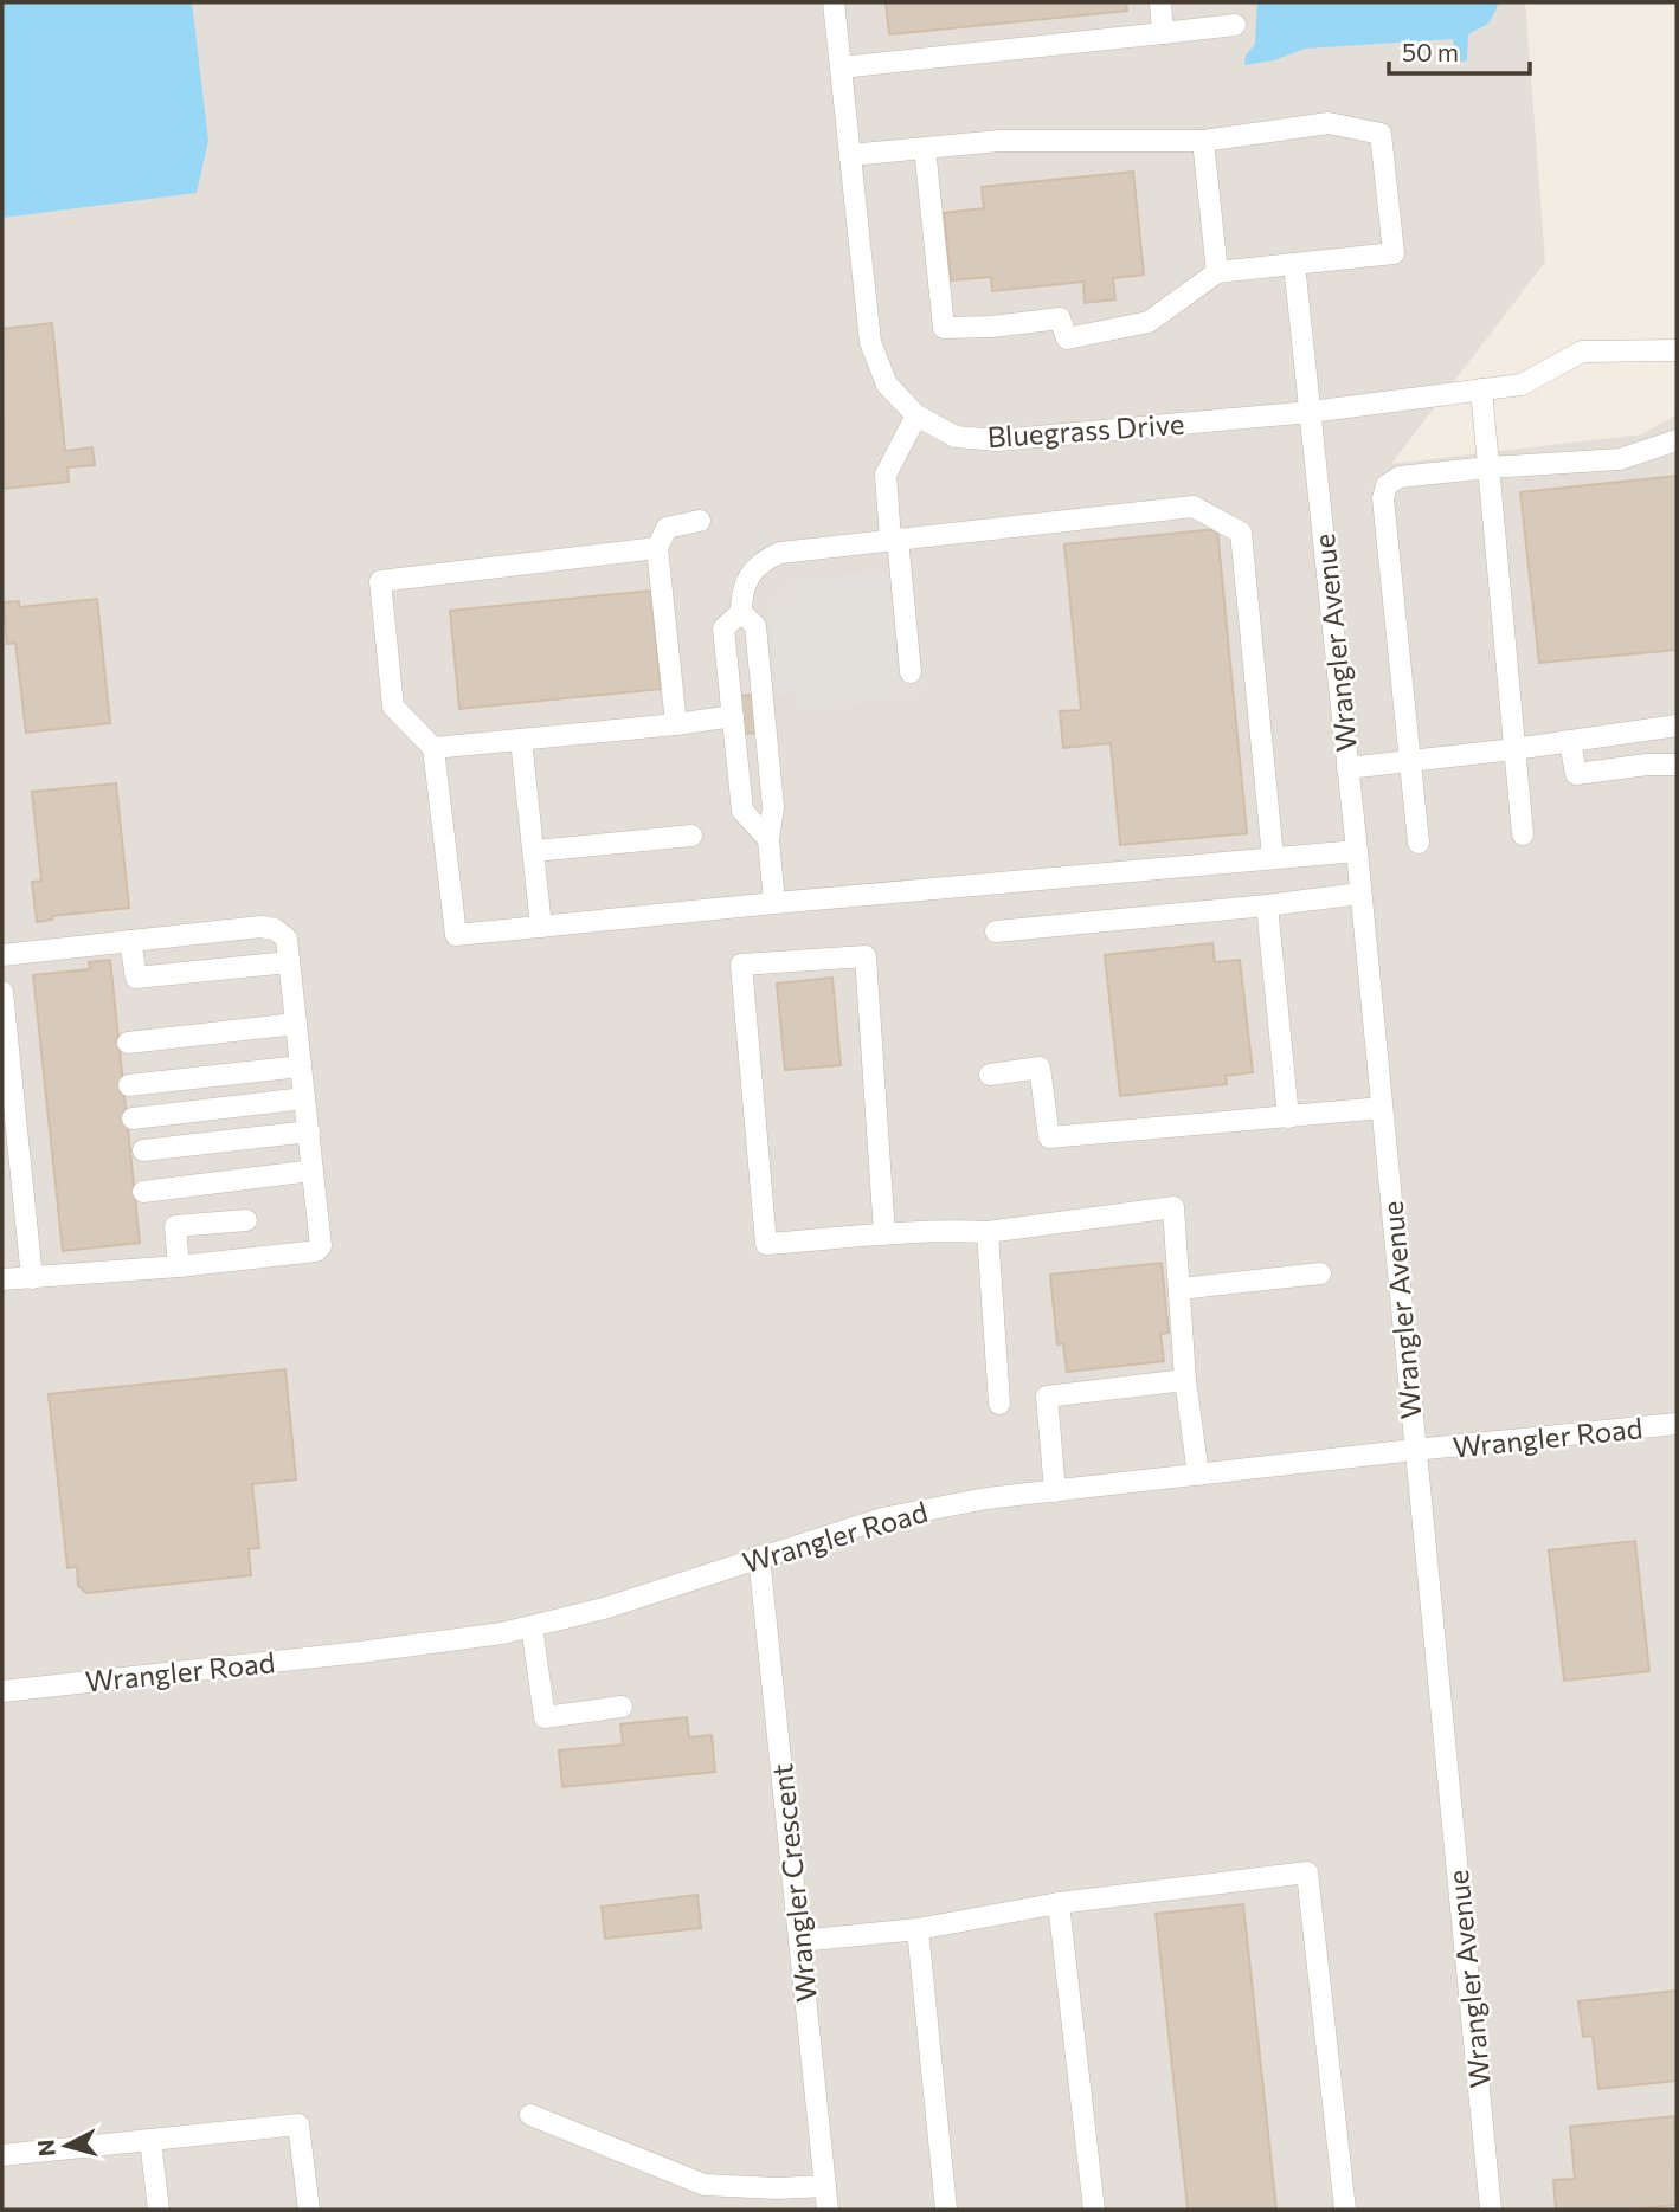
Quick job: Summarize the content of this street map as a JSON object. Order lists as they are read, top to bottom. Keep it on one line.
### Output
{"streets":{"street":["Bluegrass Drive","Wrangler Avenue","Wrangler Road","Wrangler Crescent"]},"crossings":[["Bluegrass Drive","Wrangler Avenue"],["Wrangler Avenue","Wrangler Road"],["Wrangler Road","Wrangler Crescent"]],"scale_bar":"50 m","north":"left"}
